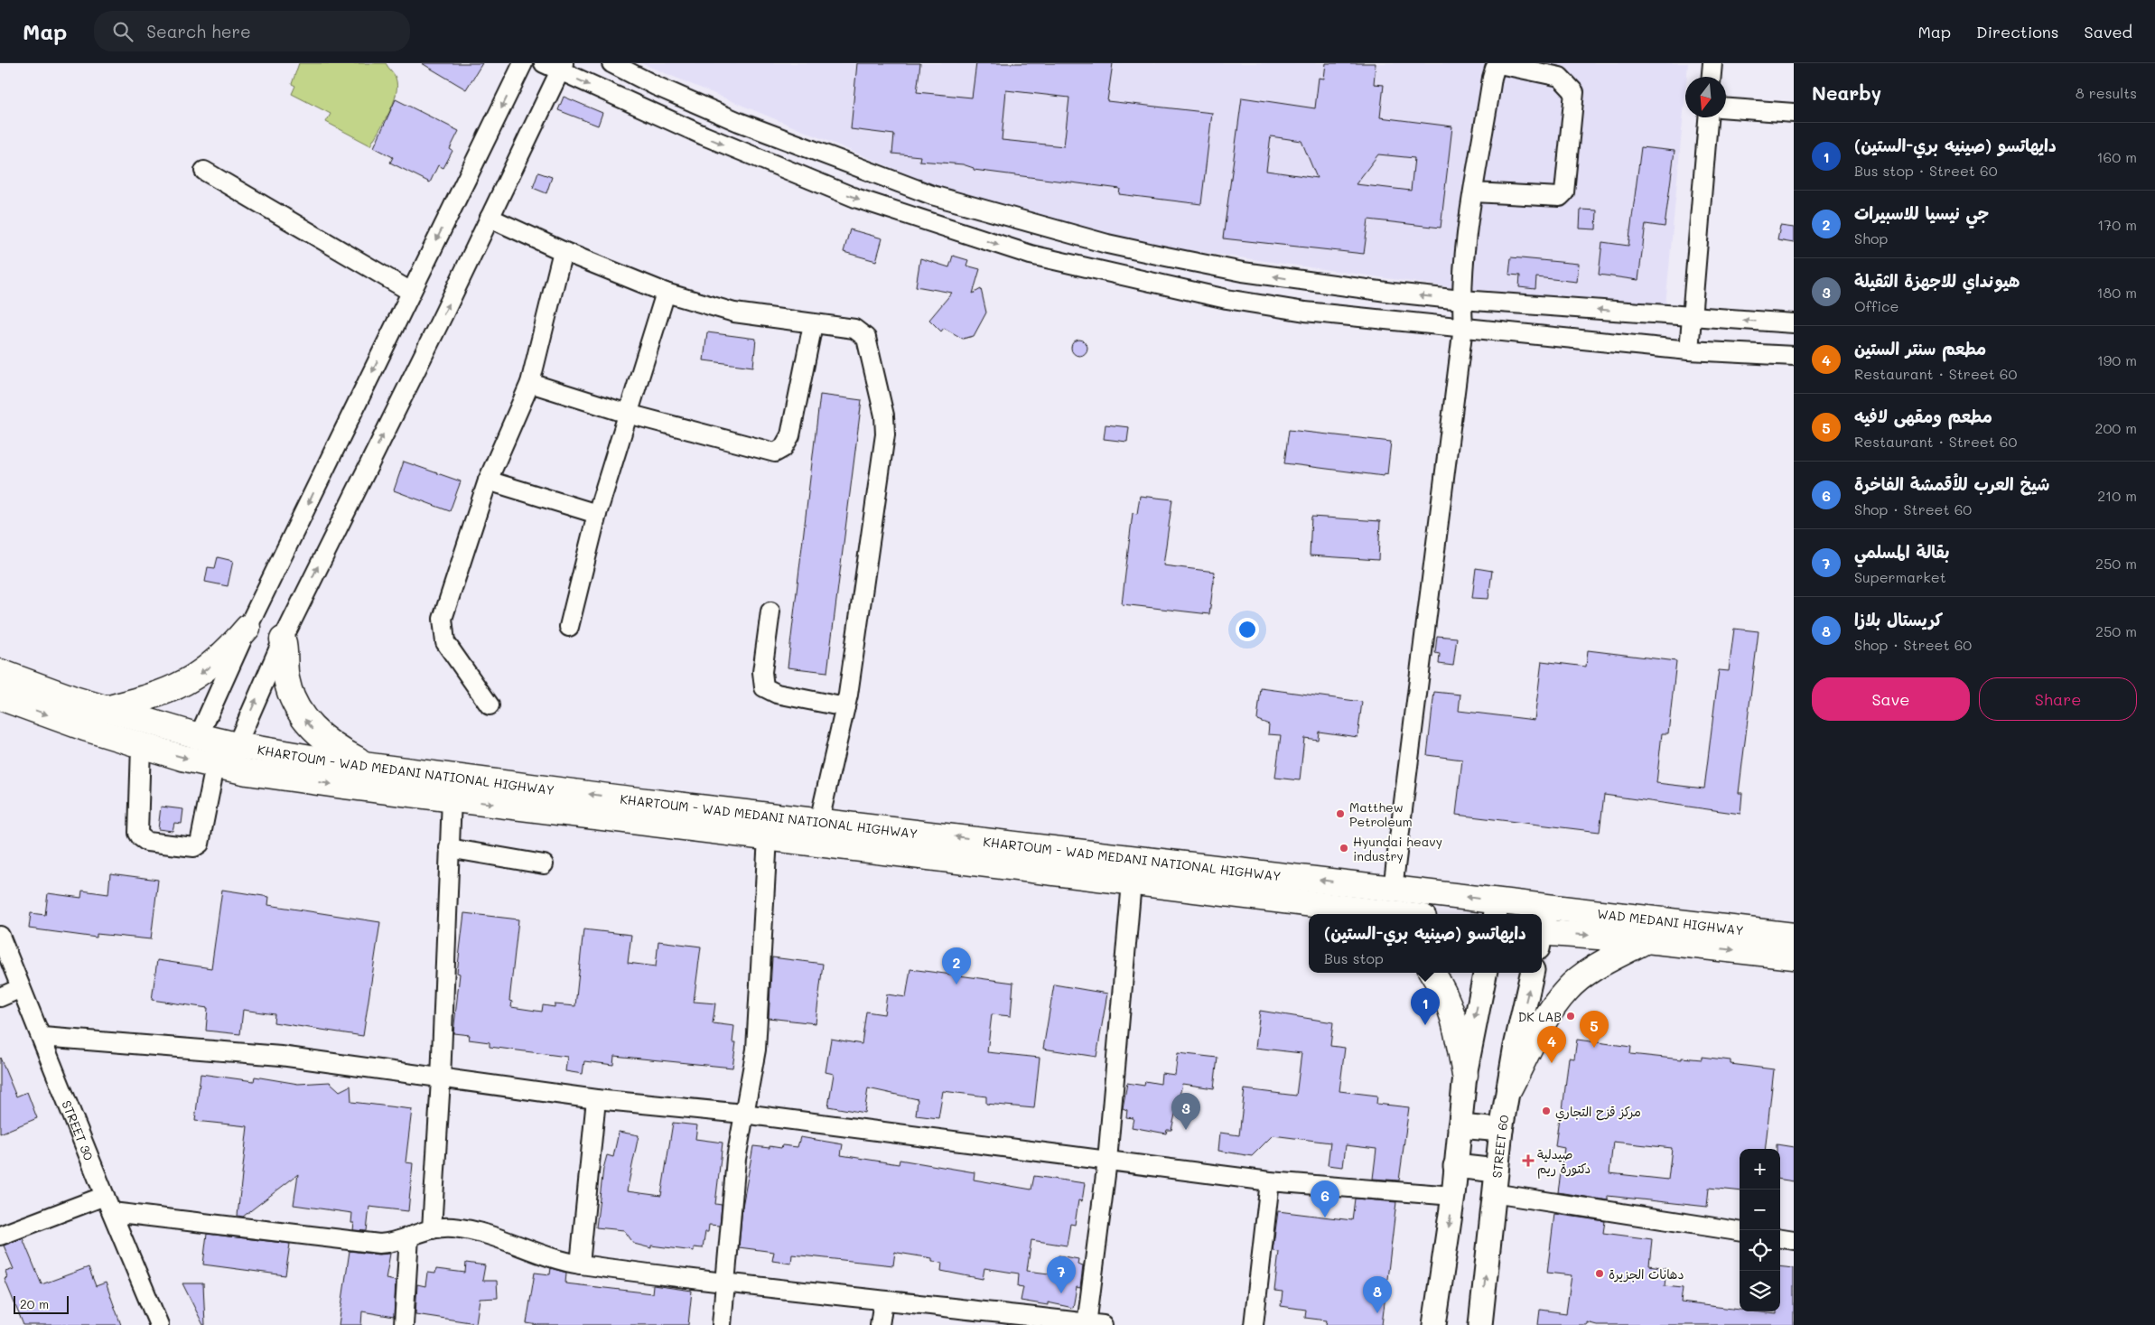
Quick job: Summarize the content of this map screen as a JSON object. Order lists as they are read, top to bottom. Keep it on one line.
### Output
{"streets":{"highway":["KHARTOUM - WAD MEDANI NATIONAL HIGHWAY","WAD MEDANI HIGHWAY"],"main road":["STREET 60"],"street":["STREET 30"]},"crossings":[["KHARTOUM - WAD MEDANI NATIONAL HIGHWAY","WAD MEDANI HIGHWAY"]],"places":{"other":["Matthew Petroleum","Hyundai heavy industry","DK LAB","مركز قزح التجاري","دهانات الجزيرة"],"health":["صيدلية دكتورة ريم"]},"scale_bar":"20 m","north":"bottom","page":{"header":"Map","search":"Search here","nav":["Map","Directions","Saved"],"heading":["Nearby","8 results"],"list":[{"mark":"1","name":"دايهاتسو (صينيه بري-الستين)","note":"Bus stop · Street 60","value":"160 m"},{"mark":"2","name":"جي نيسيا للاسبيرات","note":"Shop","value":"170 m"},{"mark":"3","name":"هيونداي للاجهزة الثقيلة","note":"Office","value":"180 m"},{"mark":"4","name":"مطعم سنتر الستين","note":"Restaurant · Street 60","value":"190 m"},{"mark":"5","name":"مطعم ومقهى لافيه","note":"Restaurant · Street 60","value":"200 m"},{"mark":"6","name":"شيخ العرب للأقمشة الفاخرة","note":"Shop · Street 60","value":"210 m"},{"mark":"7","name":"بقالة المسلمي","note":"Supermarket","value":"250 m"},{"mark":"8","name":"كريستال بلازا","note":"Shop · Street 60","value":"250 m"}],"buttons":["Save","Share"],"popup":["دايهاتسو (صينيه بري-الستين)","Bus stop"],"pins":["2","1","5","4","3","6","7","8"],"map_buttons":["+","−"],"scale":"20 m"}}
